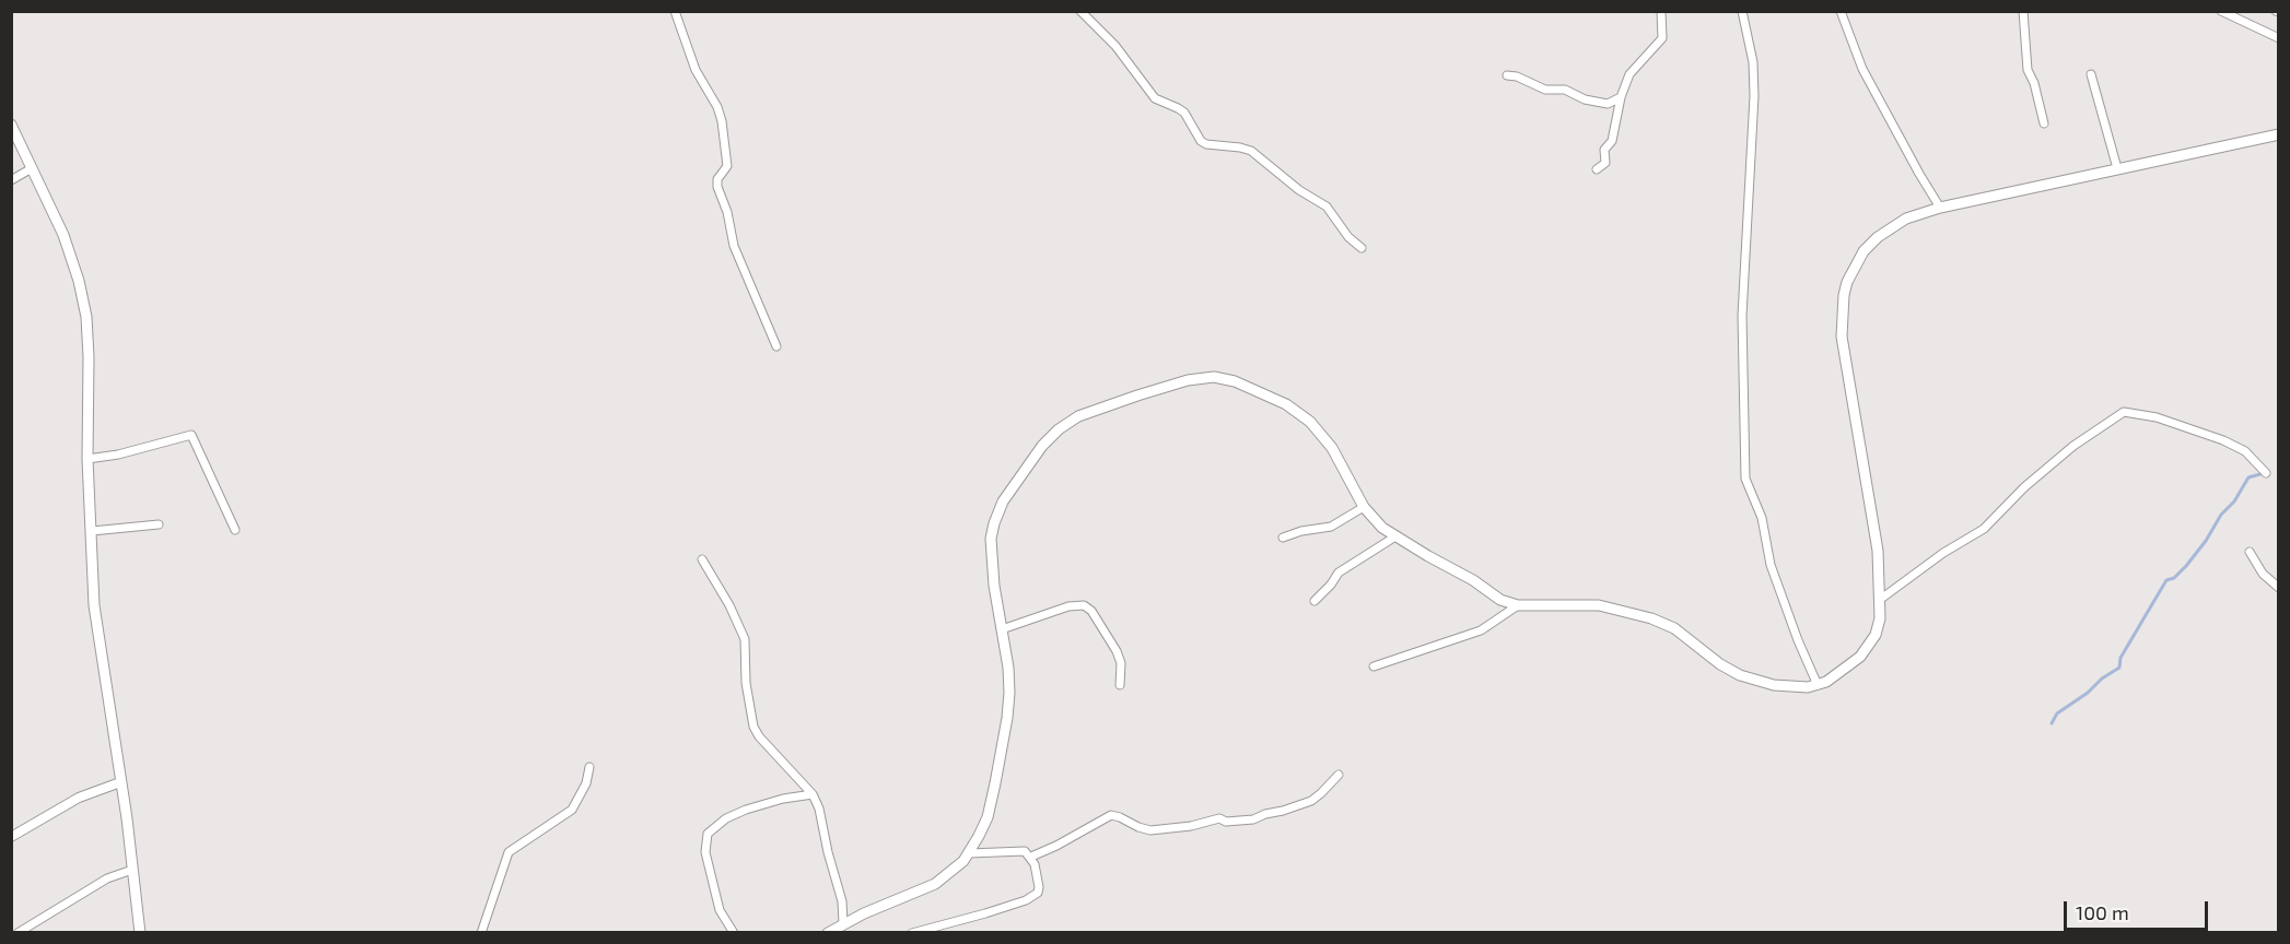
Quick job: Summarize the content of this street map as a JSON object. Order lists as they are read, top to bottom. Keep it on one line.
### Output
{"scale_bar":"100 m"}
